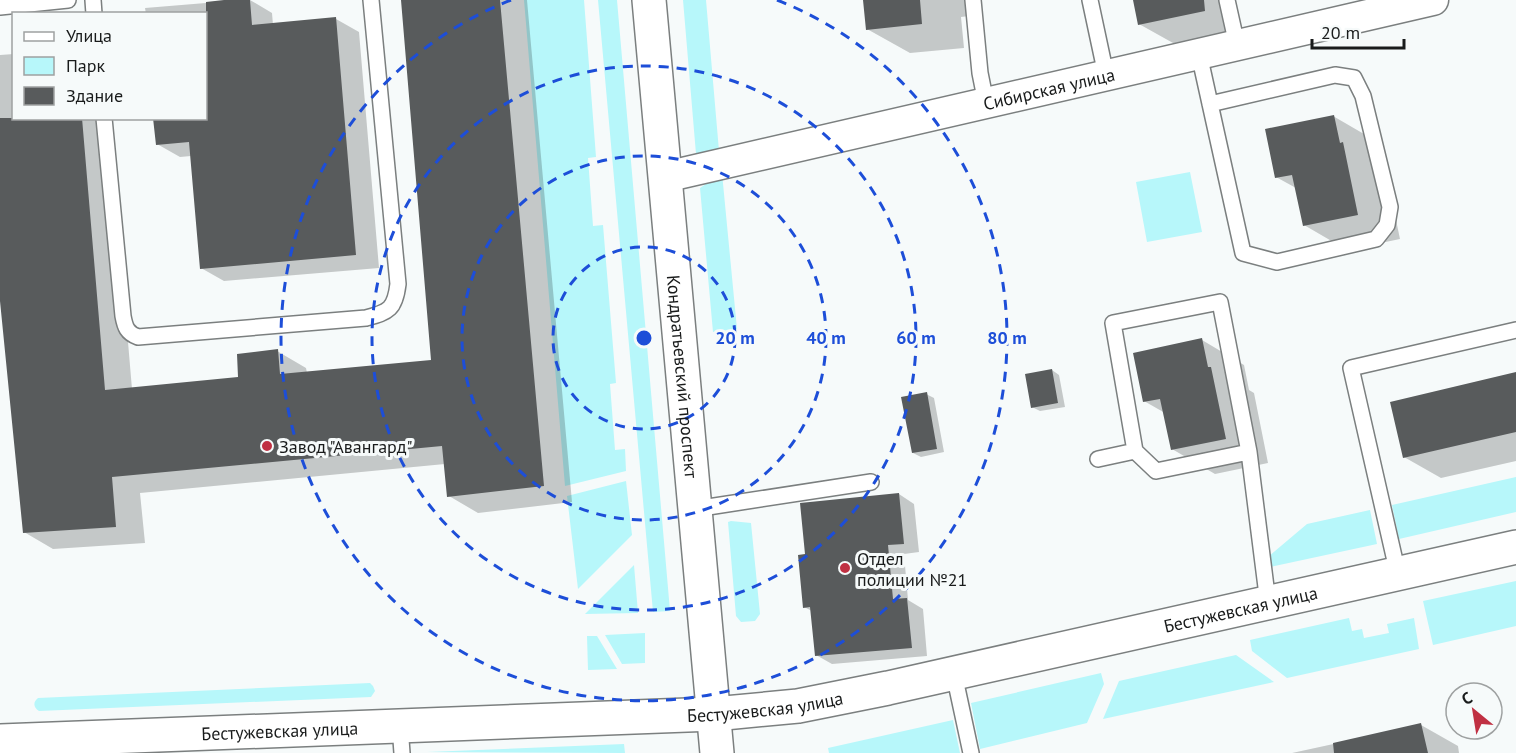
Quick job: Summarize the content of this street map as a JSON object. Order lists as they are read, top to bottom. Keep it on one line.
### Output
{"streets":{"street":["Сибирская улица","Кондратьевский проспект","Бестужевская улица"]},"crossings":[["Сибирская улица","Кондратьевский проспект"],["Кондратьевский проспект","Бестужевская улица"]],"places":["Завод \"Авангард\"","Отдел полиции №21"],"legend":["Улица","Парк","Здание"],"scale_bar":"20 m","north":"top left","rings":["20 m","40 m","60 m","80 m"]}
